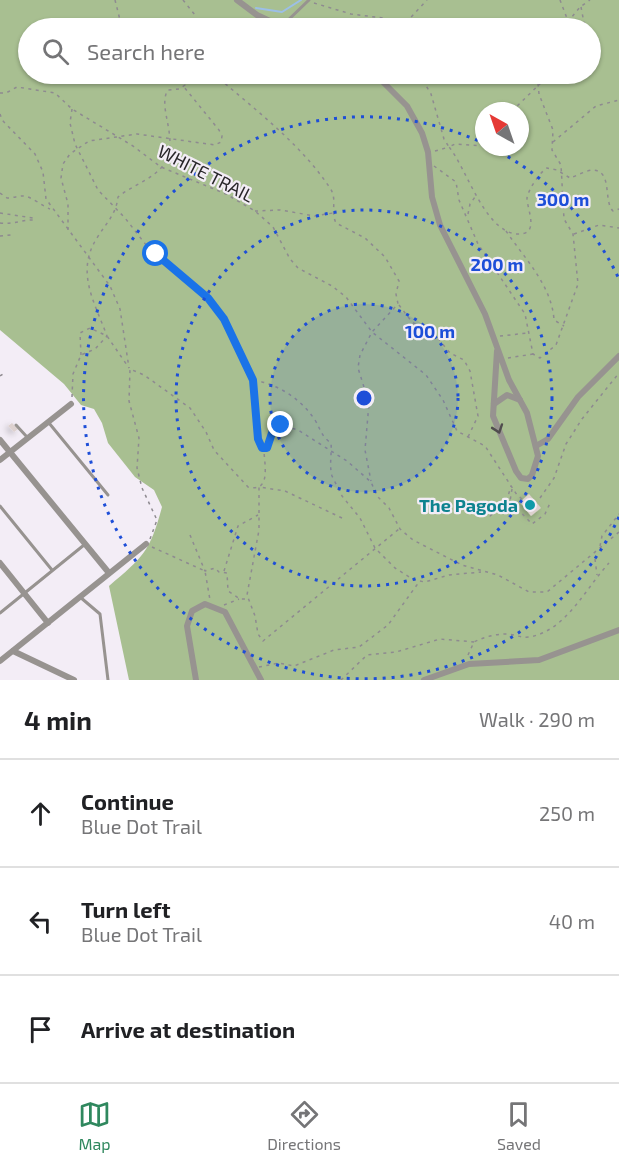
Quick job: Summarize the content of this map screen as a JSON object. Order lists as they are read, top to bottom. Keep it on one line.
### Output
{"streets":{"path":["WHITE TRAIL"]},"places":["The Pagoda"],"north":"top left","page":{"search":"Search here","heading":["4 min","Walk · 290 m"],"list":[["Continue","Blue Dot Trail","250 m"],["Turn left","Blue Dot Trail","40 m"],"Arrive at destination"],"nav":["Map","Directions","Saved"]},"rings":["300 m","200 m","100 m"]}
